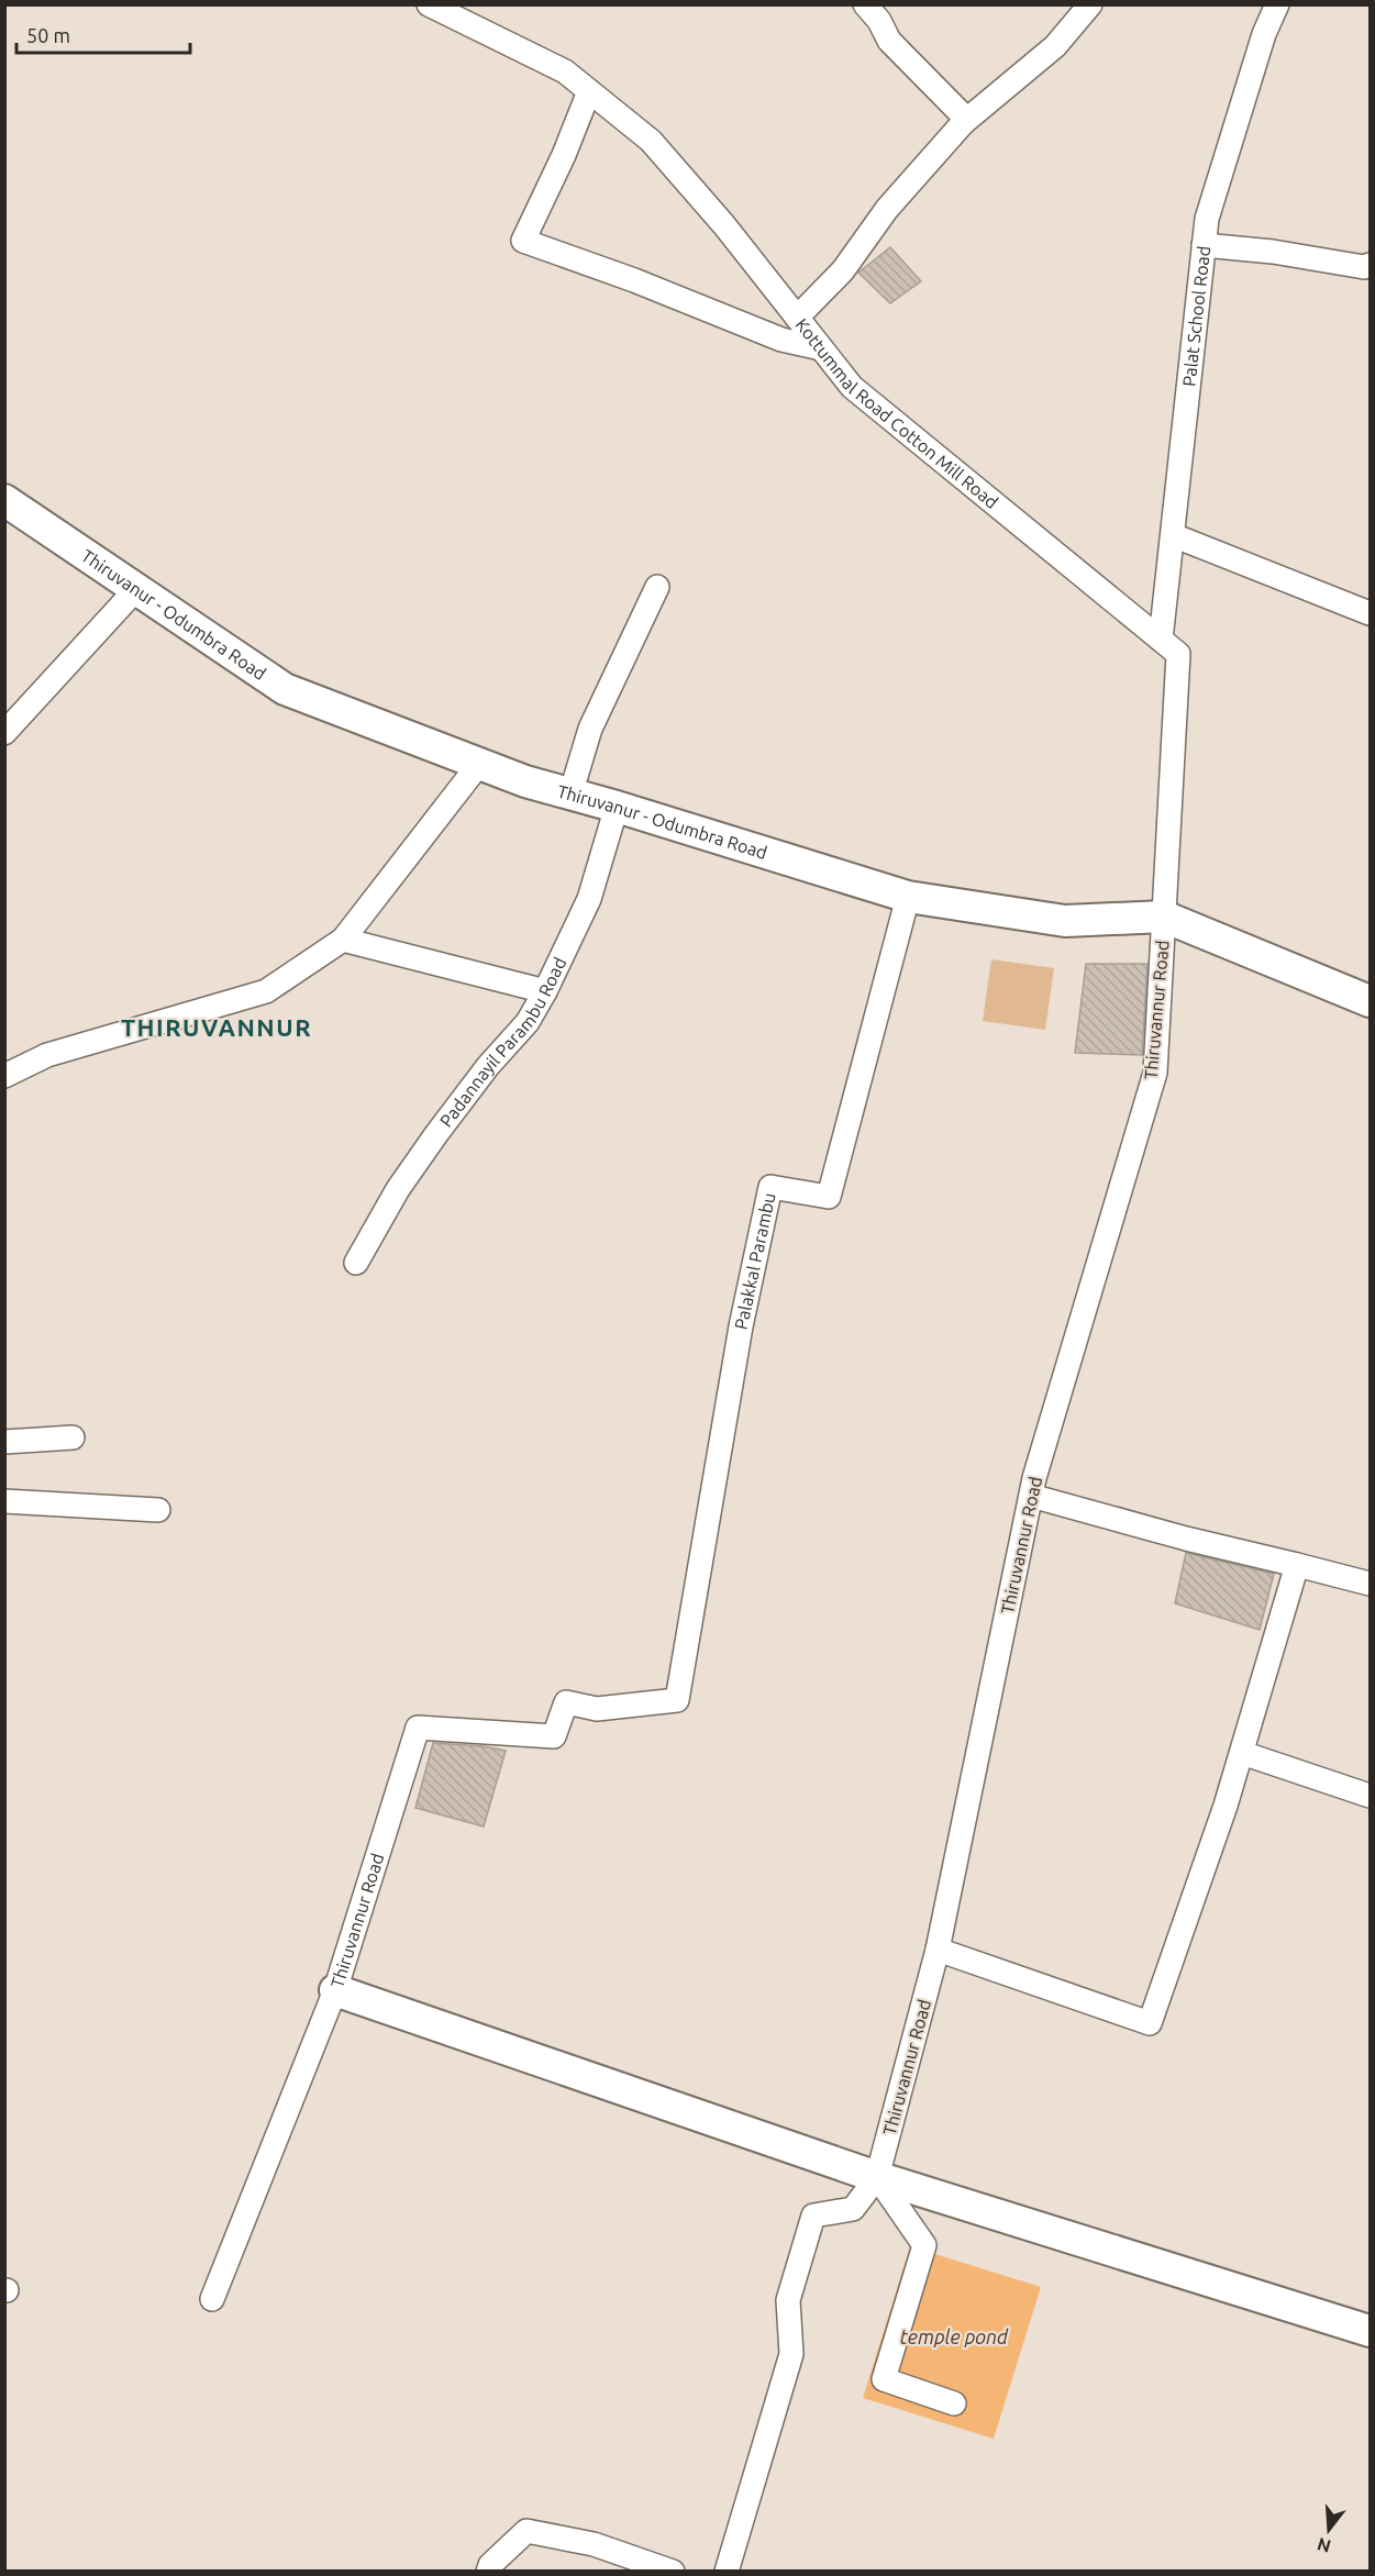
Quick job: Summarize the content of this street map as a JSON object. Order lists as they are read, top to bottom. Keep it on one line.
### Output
{"streets":{"main road":["Thiruvanur - Odumbra Road","Thiruvannur Road"],"street":["Palat School Road","Kottummal Road Cotton Mill Road","Padannayil Parambu Road","Palakkal Parambu"]},"crossings":[["Palat School Road","Kottummal Road Cotton Mill Road"],["Kottummal Road Cotton Mill Road","Thiruvanur - Odumbra Road"],["Kottummal Road Cotton Mill Road","Thiruvannur Road"],["Thiruvanur - Odumbra Road","Thiruvannur Road"],["Thiruvanur - Odumbra Road","Padannayil Parambu Road"],["Thiruvanur - Odumbra Road","Palakkal Parambu"],["Thiruvannur Road","Palakkal Parambu"]],"districts":["THIRUVANNUR"],"water":["temple pond"],"scale_bar":"50 m","north":"bottom"}
